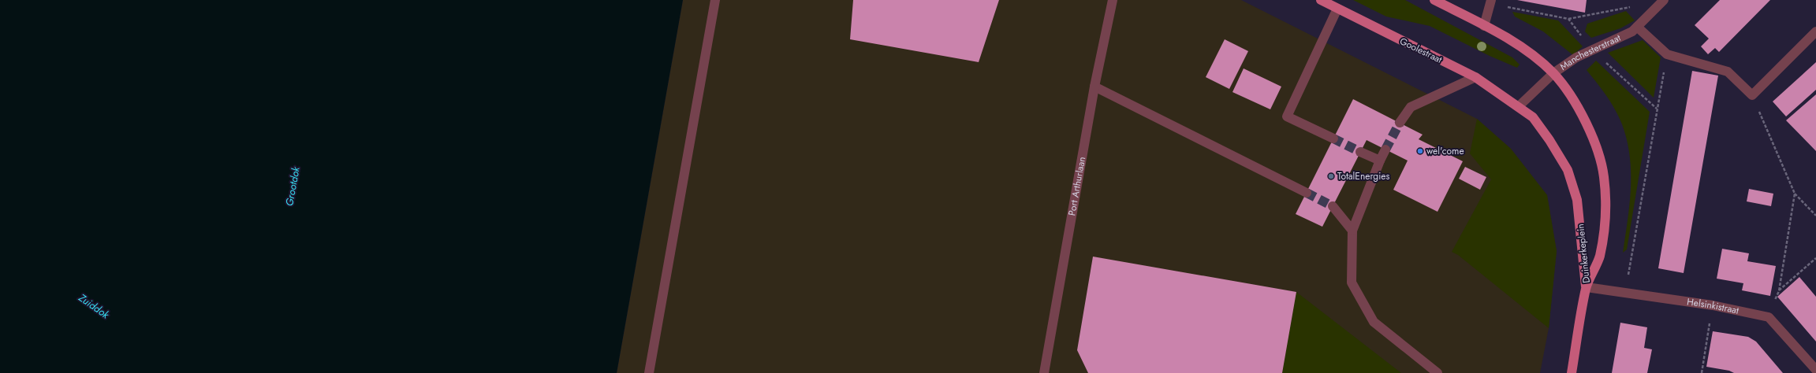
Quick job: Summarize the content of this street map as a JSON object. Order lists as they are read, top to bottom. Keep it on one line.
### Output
{"streets":{"main road":["Goolestraat","Duinkerkeplein"],"street":["Manchesterstraat","Port Arthurlaan","Helsinkistraat"]},"crossings":[["Goolestraat","Manchesterstraat"],["Goolestraat","Duinkerkeplein"],["Manchesterstraat","Duinkerkeplein"],["Duinkerkeplein","Helsinkistraat"]],"water":["Grootdok","Zuiddok"],"places":["wel'come","TotalEnergies"]}
